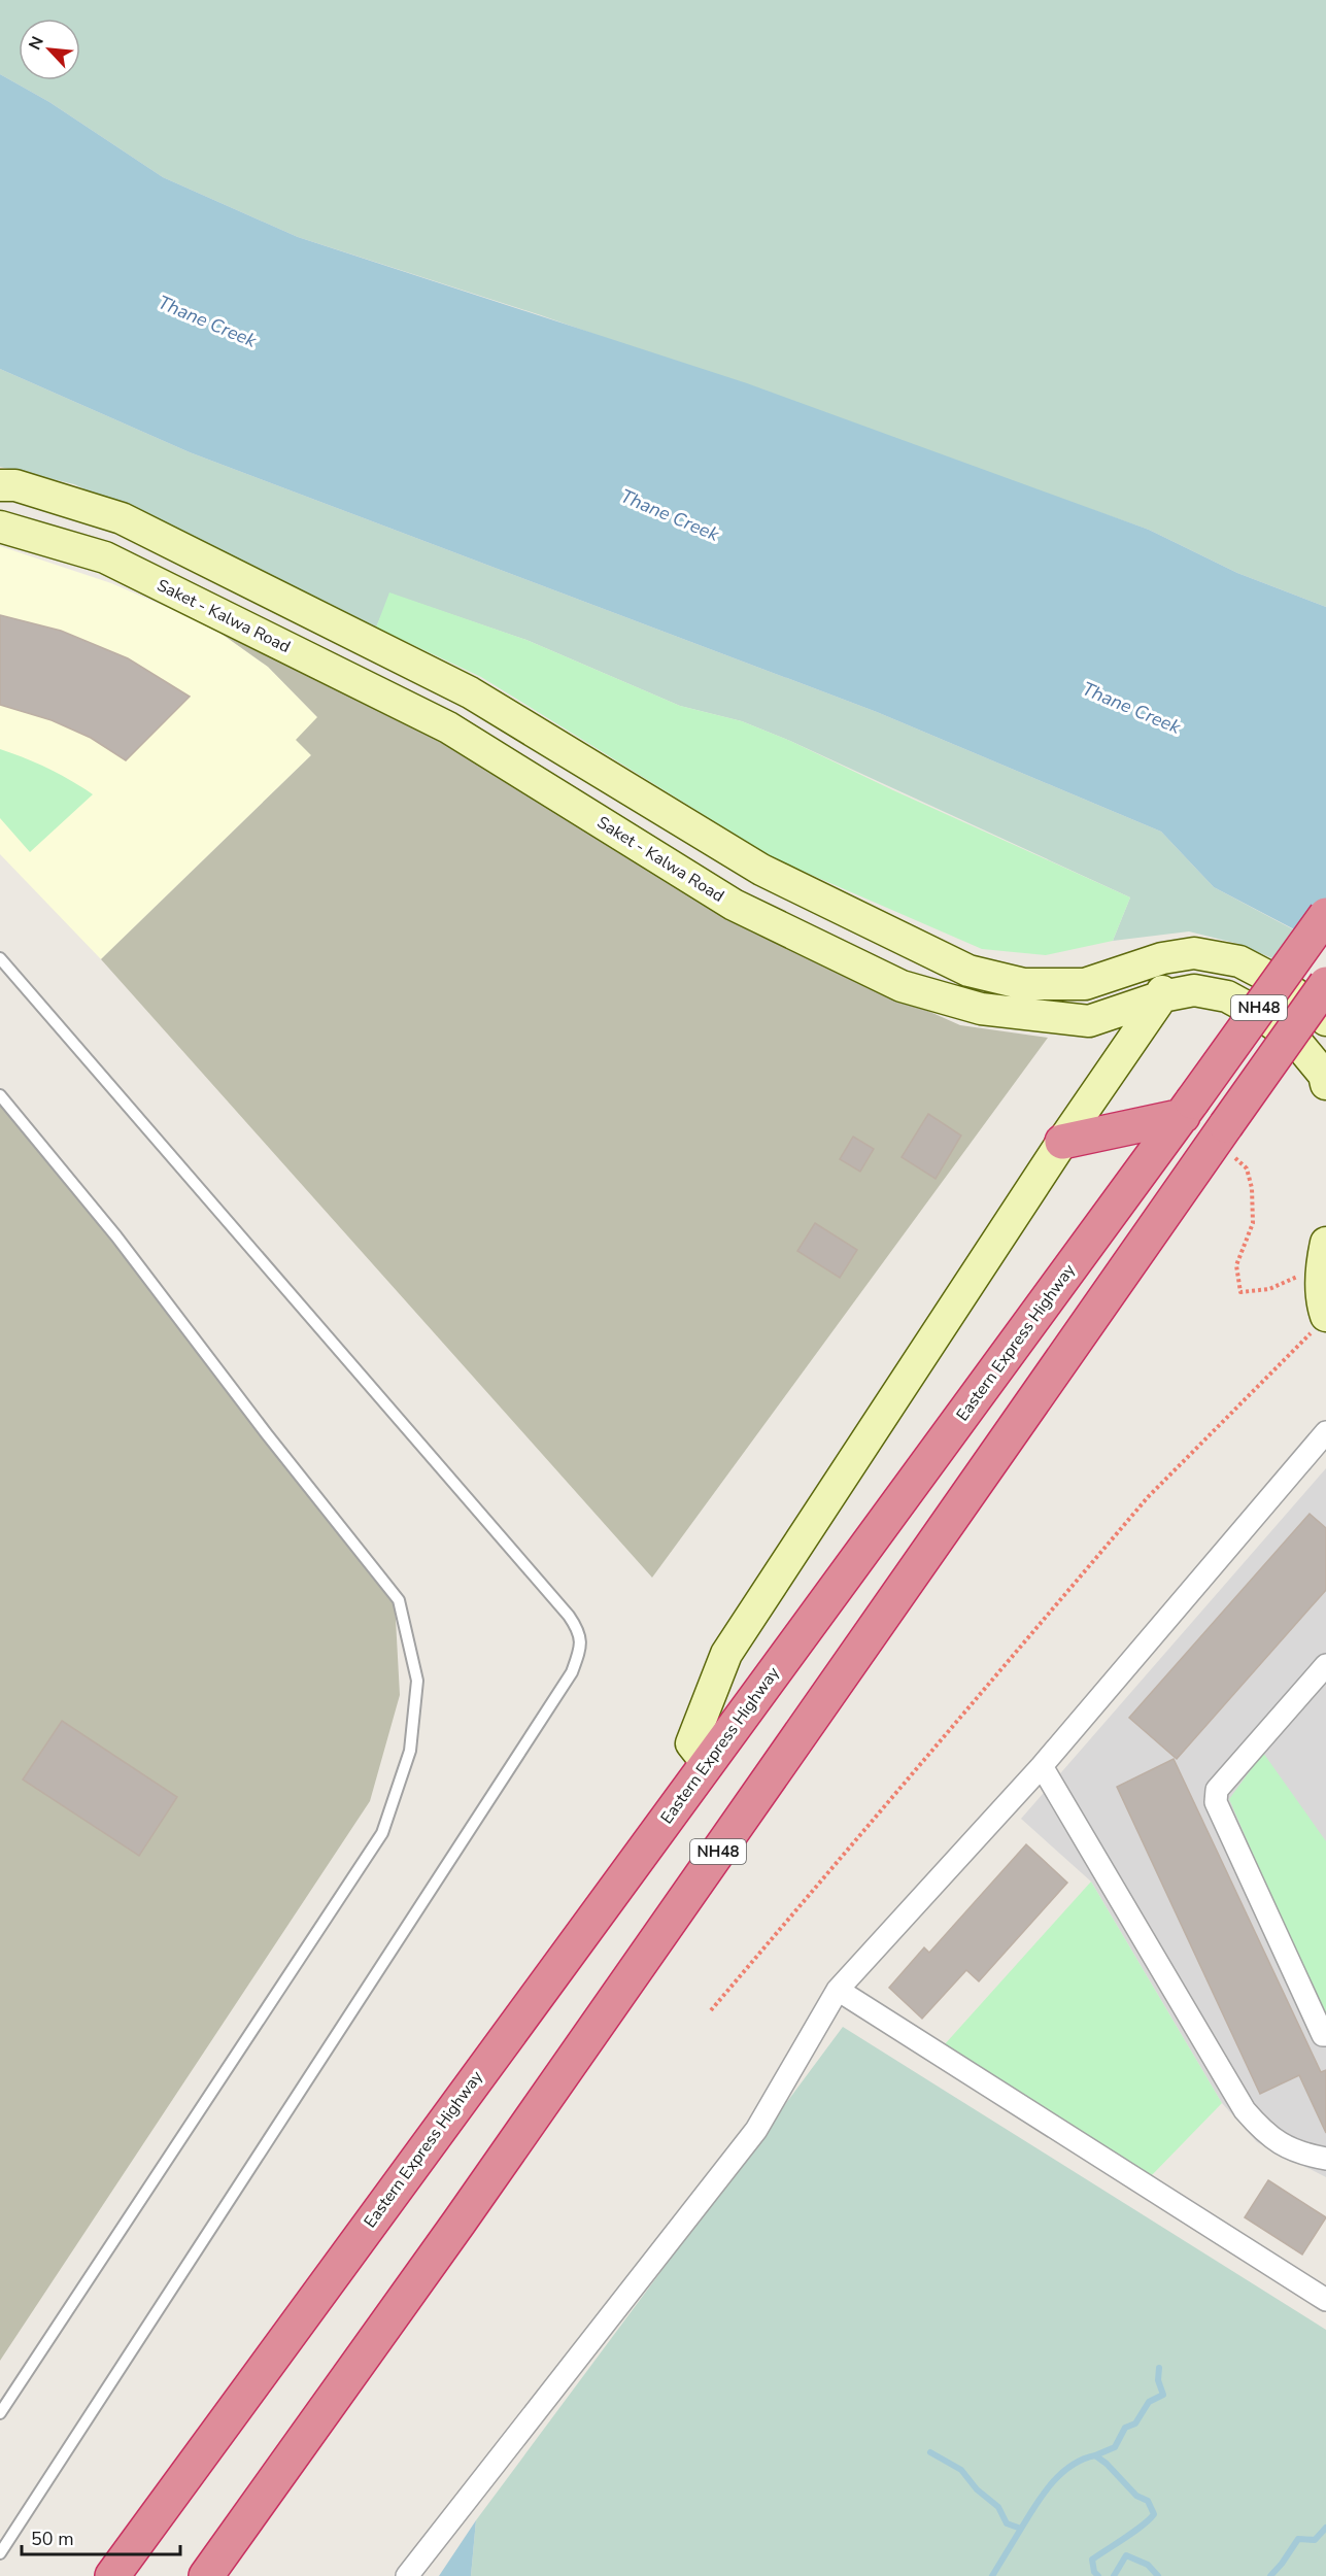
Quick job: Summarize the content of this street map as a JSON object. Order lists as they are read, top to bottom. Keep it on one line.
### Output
{"streets":{"highway":["NH48","Eastern Express Highway"],"main road":["Saket - Kalwa Road"]},"water":["Thane Creek"],"scale_bar":"50 m","north":"top left"}
